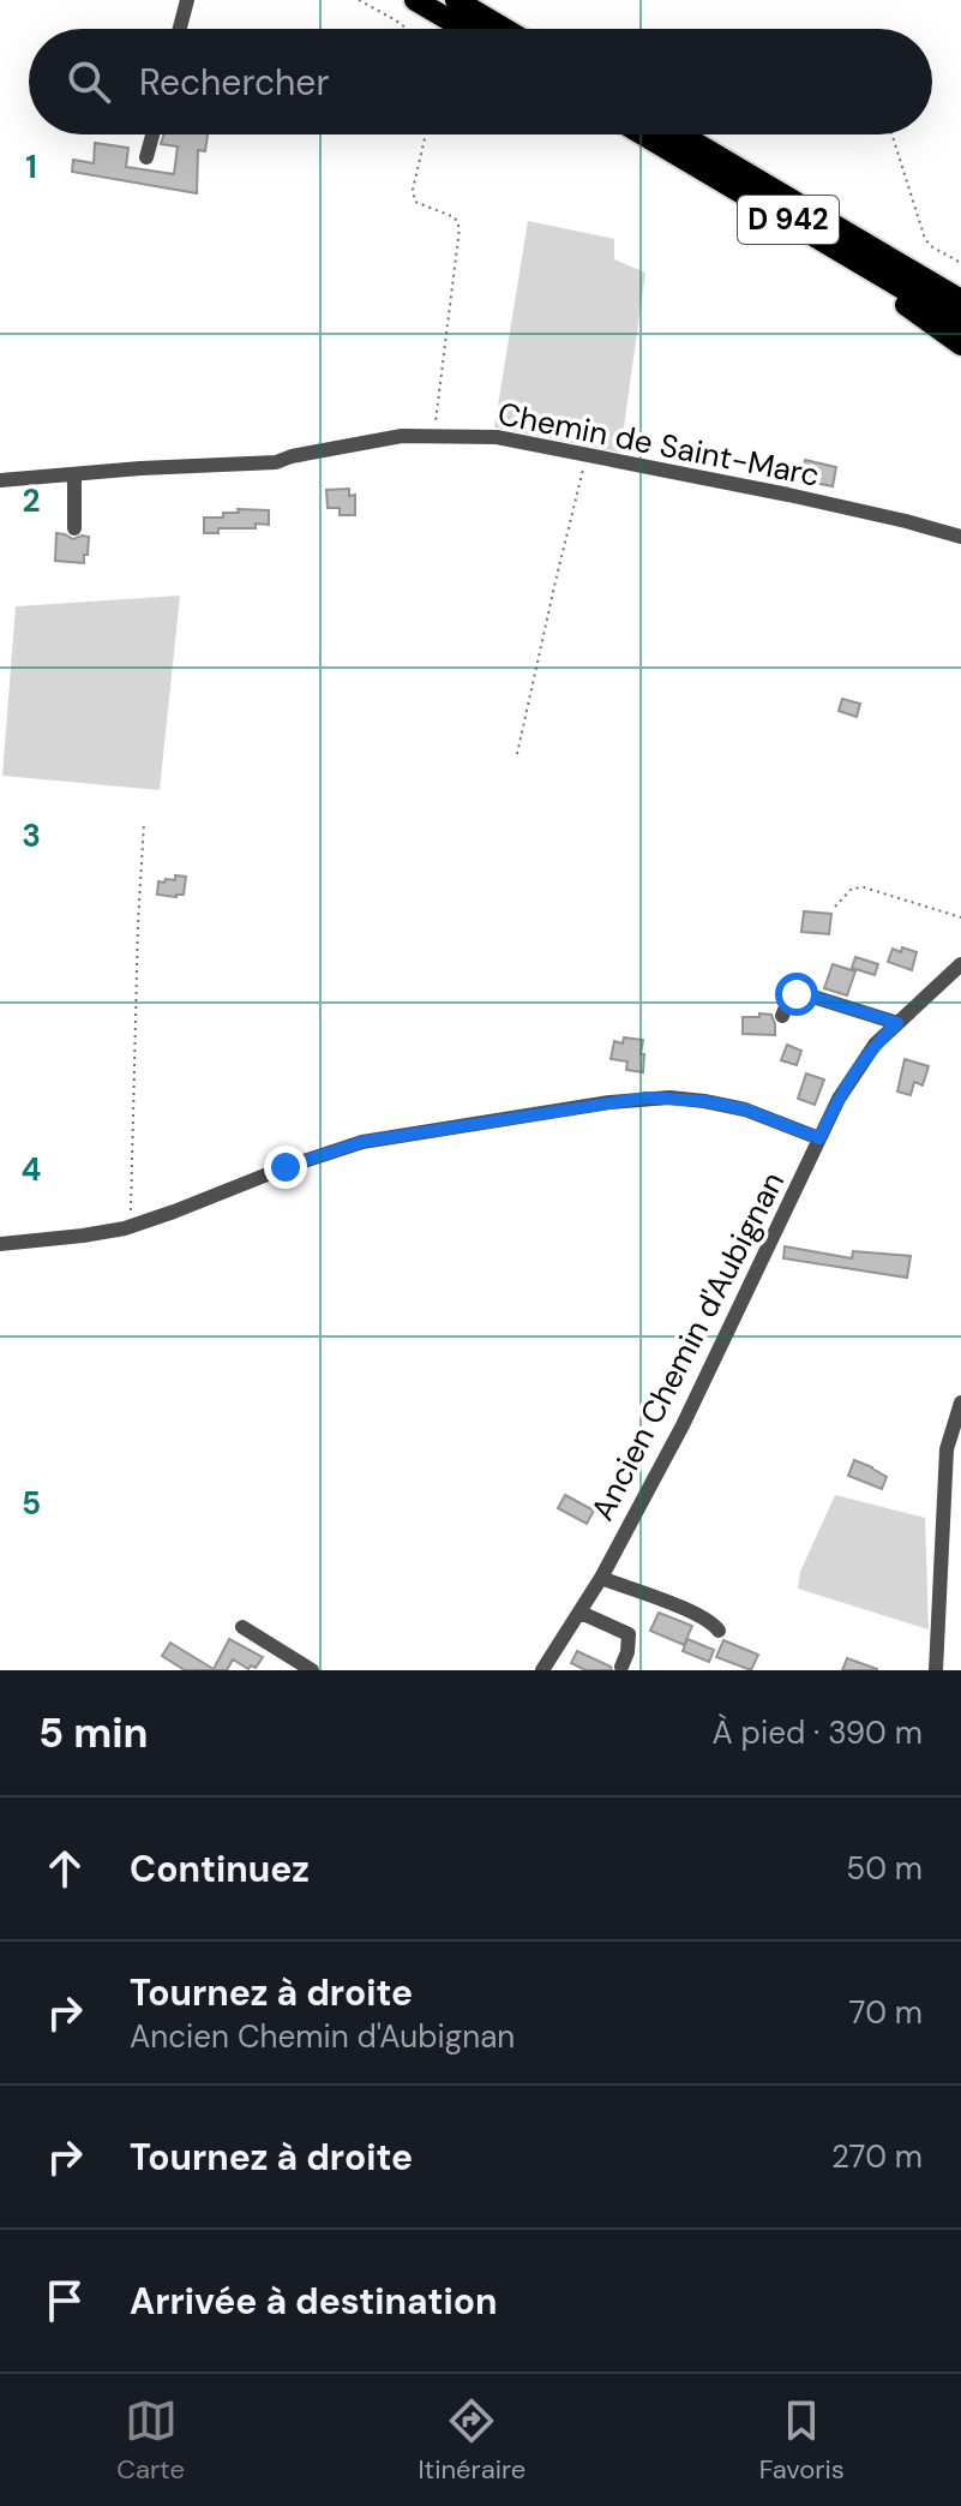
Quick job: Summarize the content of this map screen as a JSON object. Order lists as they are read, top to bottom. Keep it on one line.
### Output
{"streets":{"highway":["D 942"],"street":["Chemin de Saint-Marc","Ancien Chemin d'Aubignan"]},"page":{"search":"Rechercher","heading":["5 min","À pied · 390 m"],"list":[["Continuez","50 m"],["Tournez à droite","Ancien Chemin d'Aubignan","70 m"],["Tournez à droite","270 m"],"Arrivée à destination"],"nav":["Carte","Itinéraire","Favoris"]},"grid":{"rows":["1","2","3","4","5"]}}
